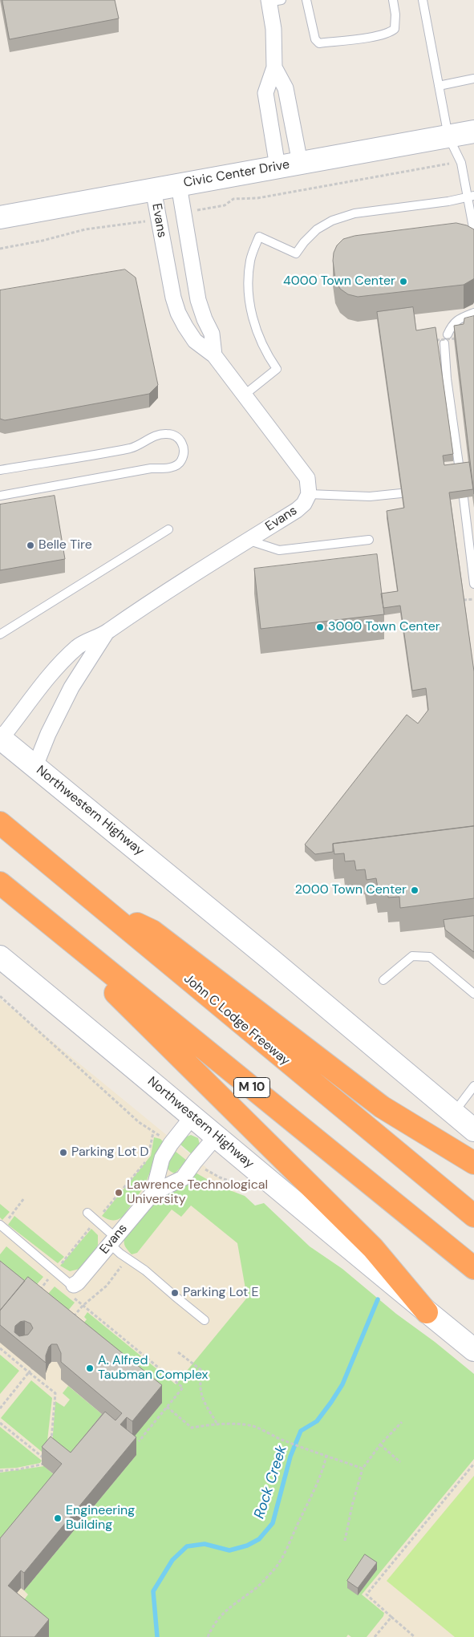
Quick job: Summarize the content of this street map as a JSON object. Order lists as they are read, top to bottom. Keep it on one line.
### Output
{"streets":{"highway":["John C Lodge Freeway","M 10"],"main road":["Civic Center Drive","Northwestern Highway"],"street":["Evans"]},"crossings":[["Civic Center Drive","Evans"],["Evans","Northwestern Highway"]],"water":["Rock Creek"],"places":["4000 Town Center","Belle Tire","3000 Town Center","2000 Town Center","Parking Lot D","Lawrence Technological University","Parking Lot E","A. Alfred Taubman Complex","Engineering Building"]}
